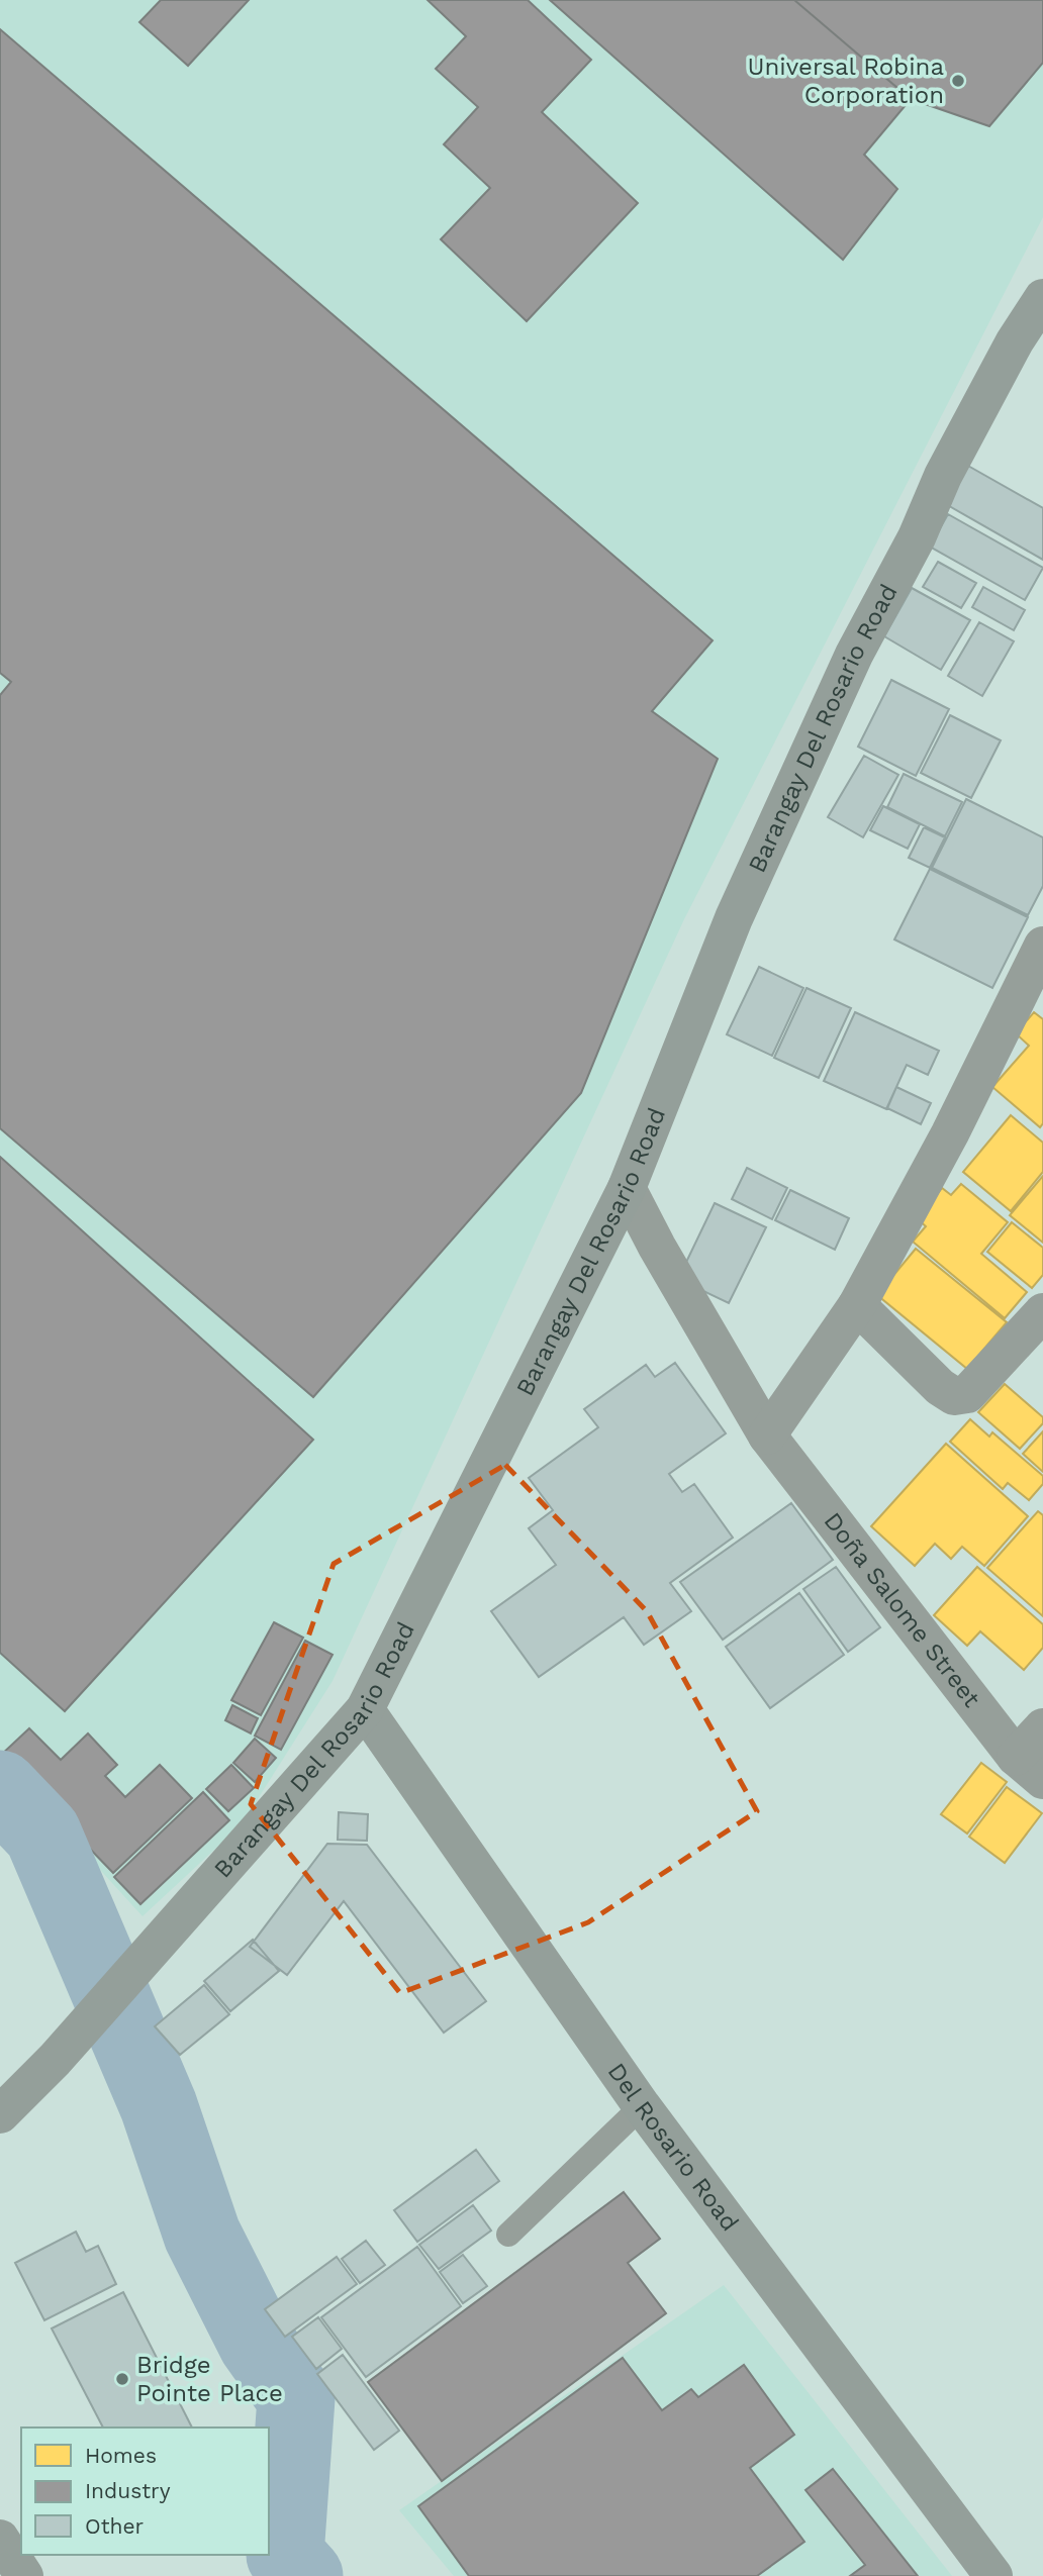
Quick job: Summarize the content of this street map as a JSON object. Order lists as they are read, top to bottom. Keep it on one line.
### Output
{"streets":{"main road":["Barangay Del Rosario Road","Del Rosario Road"],"street":["Doña Salome Street"]},"crossings":[["Barangay Del Rosario Road","Doña Salome Street"],["Barangay Del Rosario Road","Del Rosario Road"]],"places":["Universal Robina Corporation","Bridge Pointe Place"],"legend":["Homes","Industry","Other"]}
